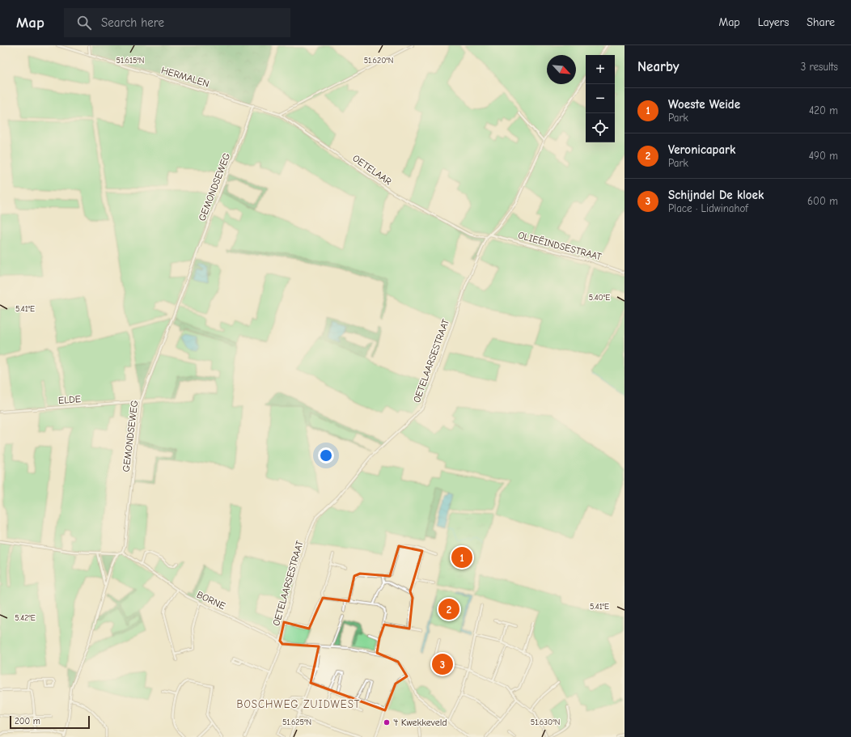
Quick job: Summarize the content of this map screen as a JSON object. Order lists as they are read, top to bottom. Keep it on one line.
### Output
{"streets":{"street":["HERMALEN","OETELAAR","GEMONDSEWEG","OLIEËINDSESTRAAT","OETELAARSESTRAAT","ELDE","BORNE"]},"crossings":[["HERMALEN","OETELAAR"],["HERMALEN","GEMONDSEWEG"],["OETELAAR","GEMONDSEWEG"],["OETELAAR","OETELAARSESTRAAT"],["GEMONDSEWEG","ELDE"],["GEMONDSEWEG","BORNE"],["OLIEËINDSESTRAAT","OETELAARSESTRAAT"],["OETELAARSESTRAAT","BORNE"]],"districts":["BOSCHWEG ZUIDWEST"],"places":["'t Kwekkeveld"],"scale_bar":"200 m","north":"bottom right","page":{"header":"Map","search":"Search here","nav":["Map","Layers","Share"],"heading":["Nearby","3 results"],"map_buttons":["+","−"],"list":[{"mark":"1","name":"Woeste Weide","note":"Park","value":"420 m"},{"mark":"2","name":"Veronicapark","note":"Park","value":"490 m"},{"mark":"3","name":"Schijndel De kloek","note":"Place · Lidwinahof","value":"600 m"}],"pins":["1","2","3"],"scale":"200 m"},"coordinates":["51.615°N","51.620°N","5.40°E","5.41°E","5.42°E","51.625°N","51.630°N"]}
